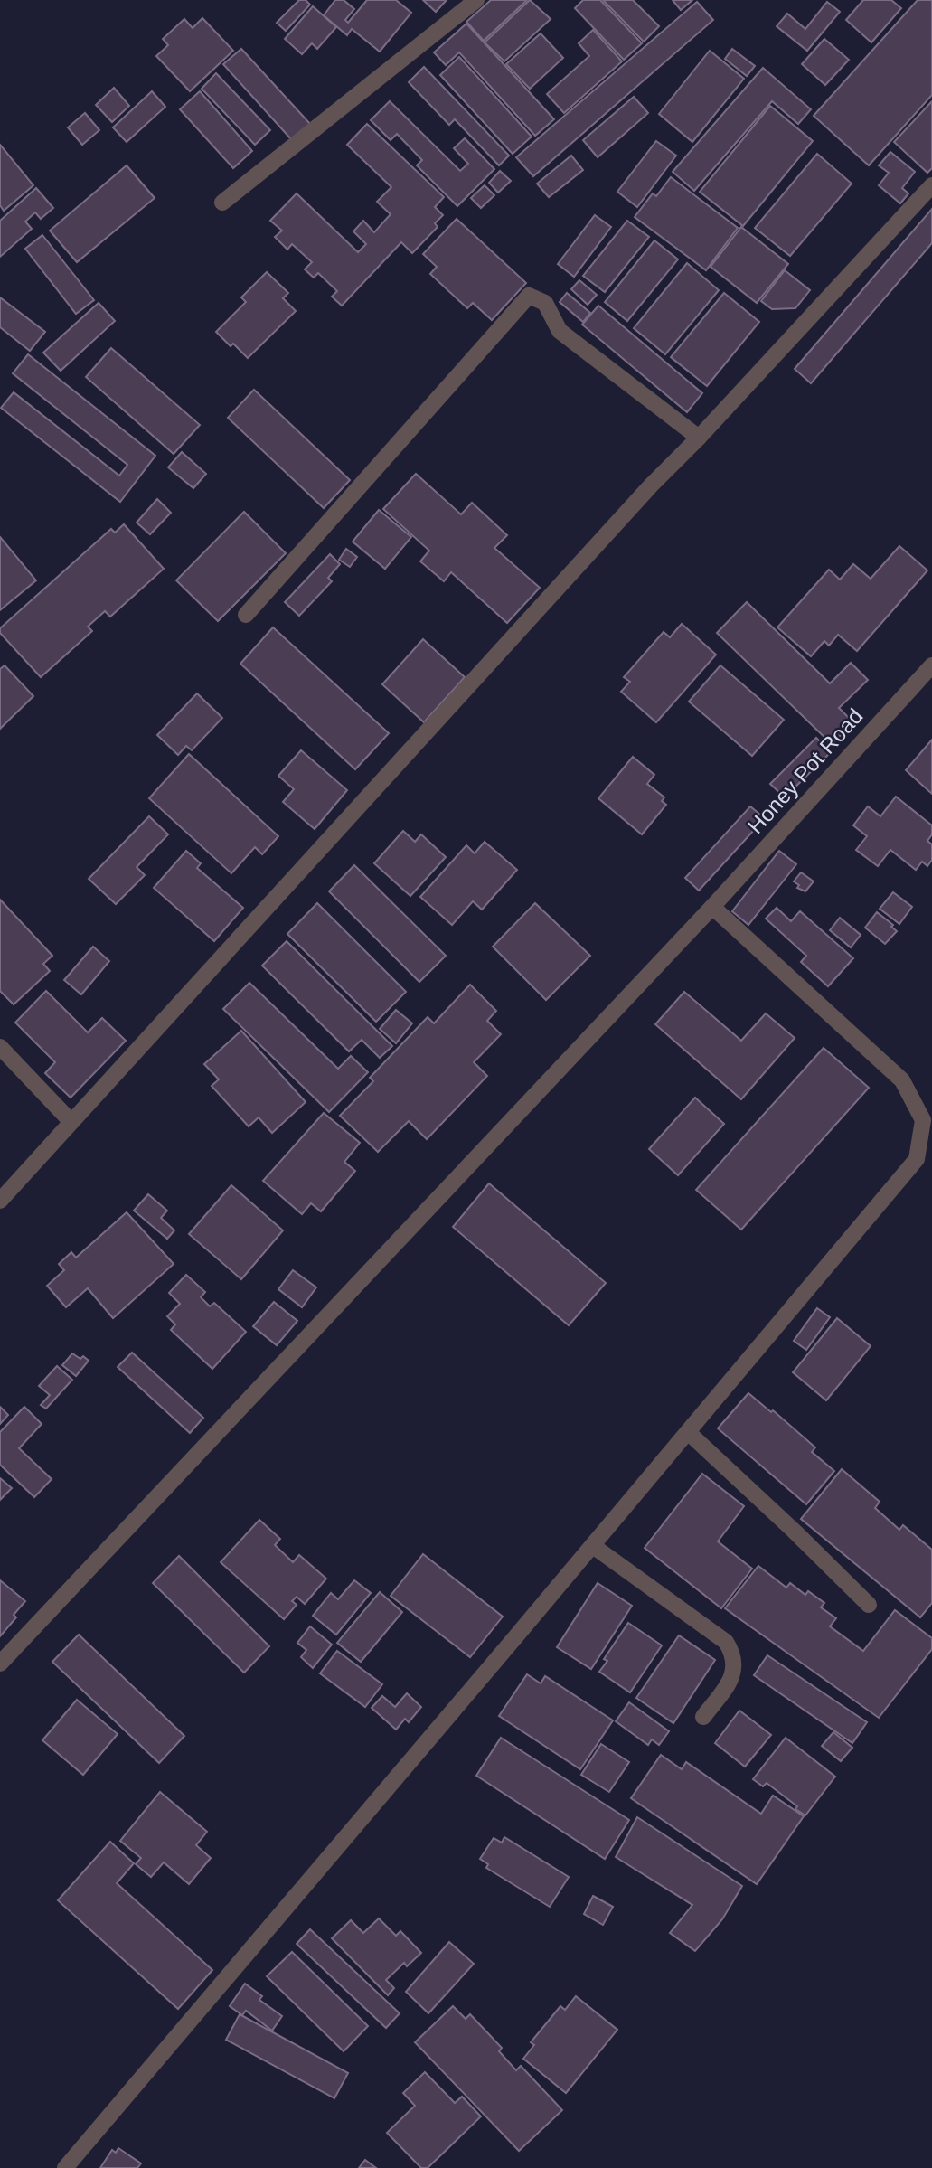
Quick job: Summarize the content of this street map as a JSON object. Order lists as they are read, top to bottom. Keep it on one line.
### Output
{"streets":{"street":["Honey Pot Road"]}}
